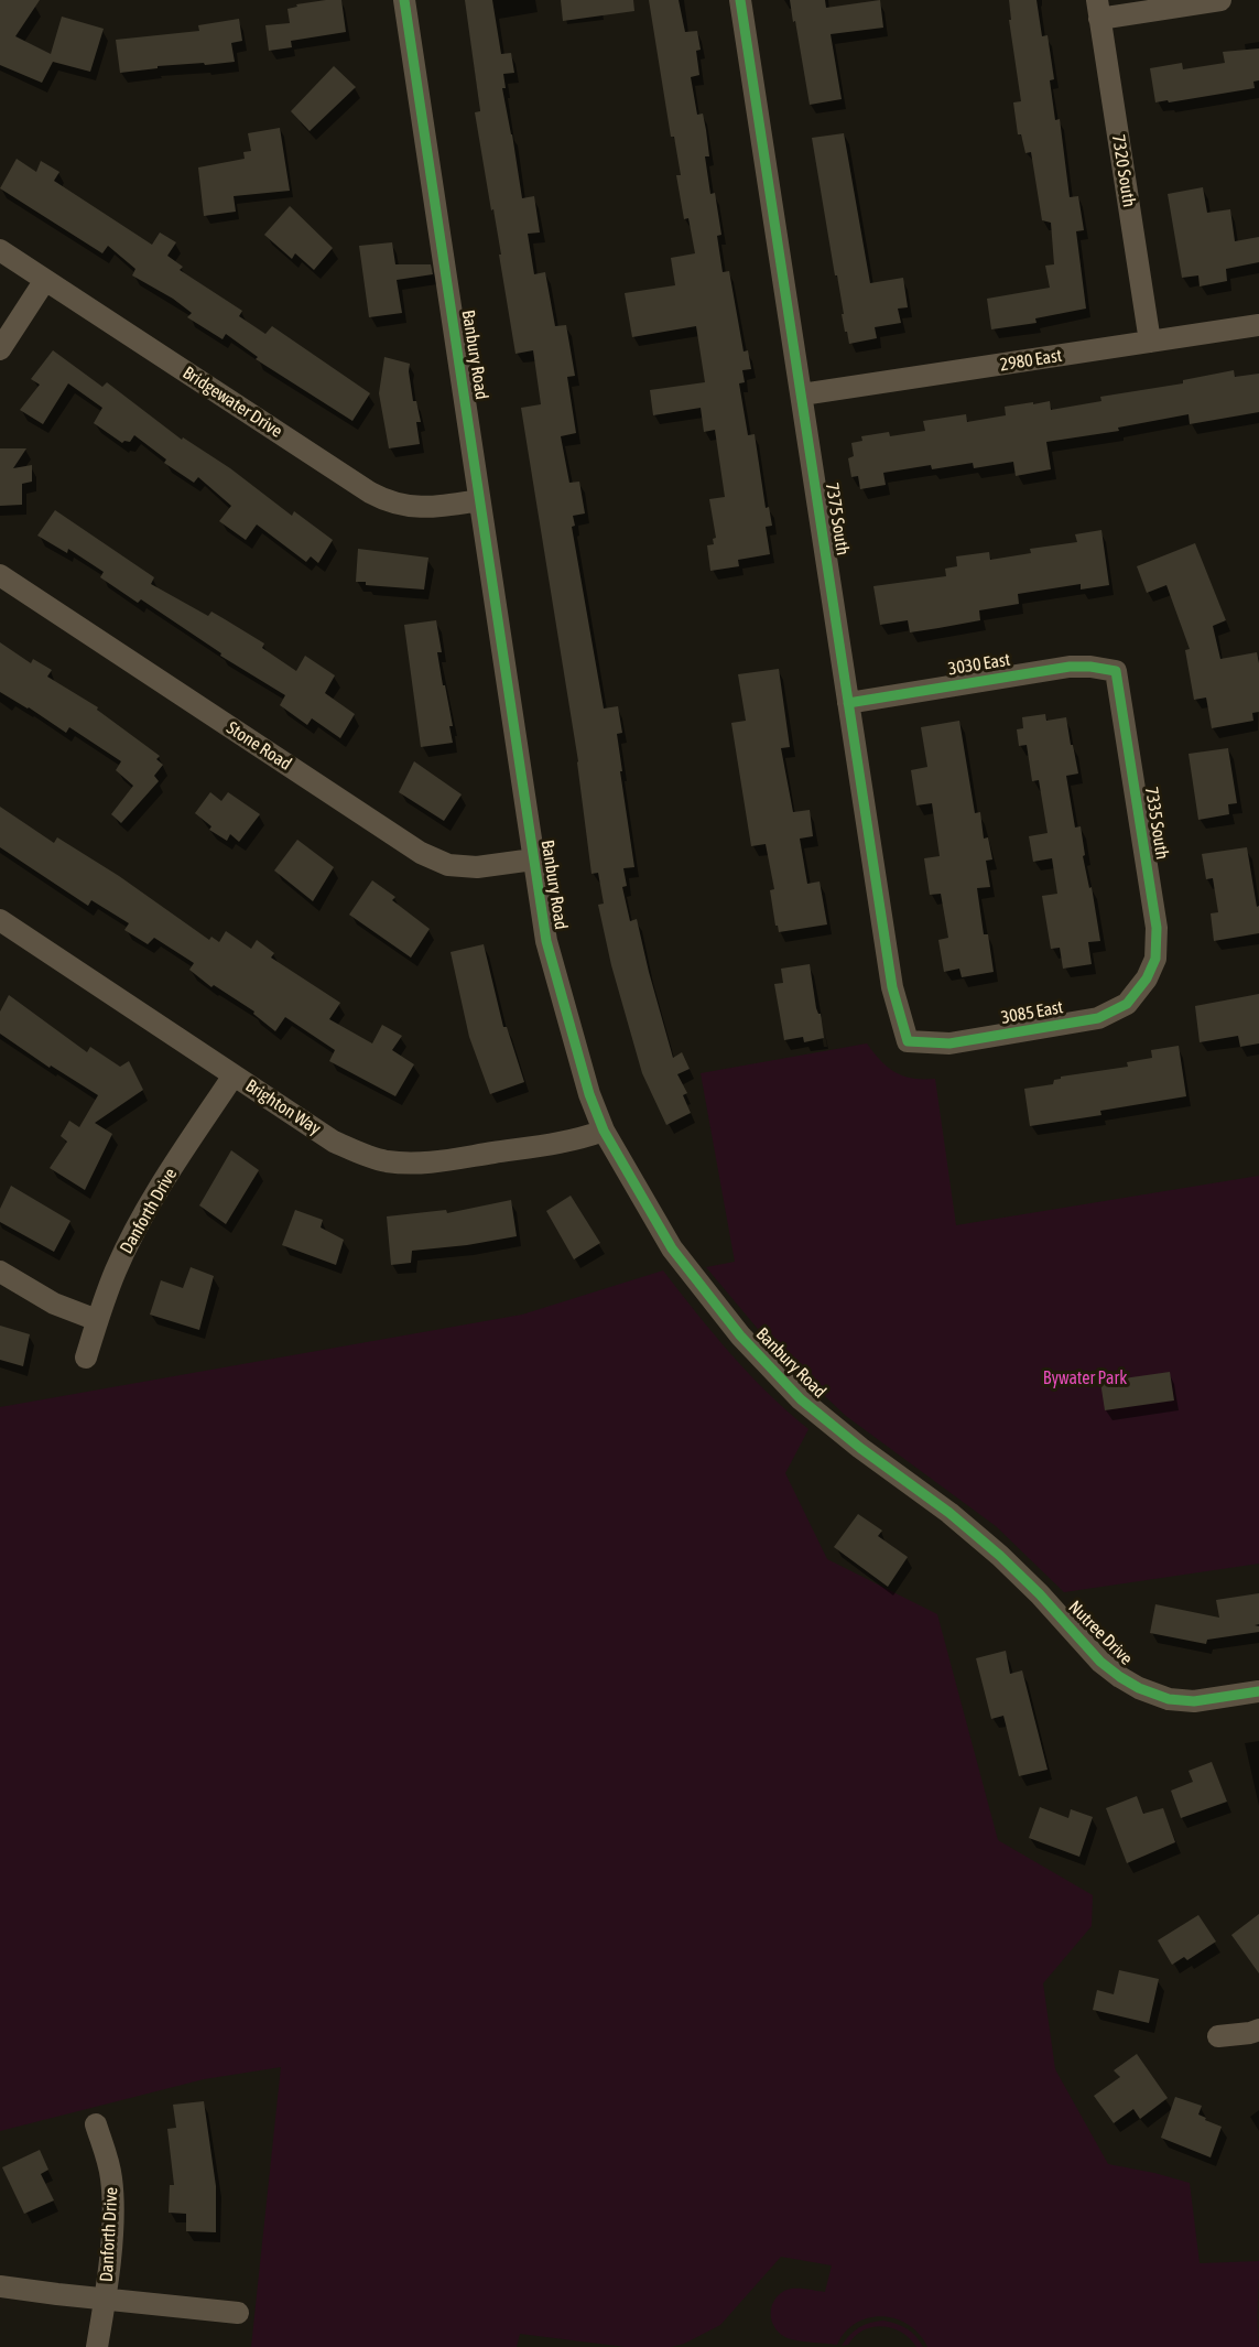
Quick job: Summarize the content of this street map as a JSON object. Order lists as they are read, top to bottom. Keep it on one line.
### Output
{"streets":{"street":["7320 South","Banbury Road","2980 East","Bridgewater Drive","7375 South","3030 East","Stone Road","7335 South","3085 East","Brighton Way","Danforth Drive","Nutree Drive"]},"crossings":[["7320 South","2980 East"],["Banbury Road","Bridgewater Drive"],["Banbury Road","Stone Road"],["Banbury Road","Brighton Way"],["Banbury Road","Nutree Drive"],["2980 East","7375 South"],["7375 South","3030 East"],["7375 South","3085 East"],["3030 East","7335 South"],["7335 South","3085 East"],["Brighton Way","Danforth Drive"]],"parks":["Bywater Park"]}
